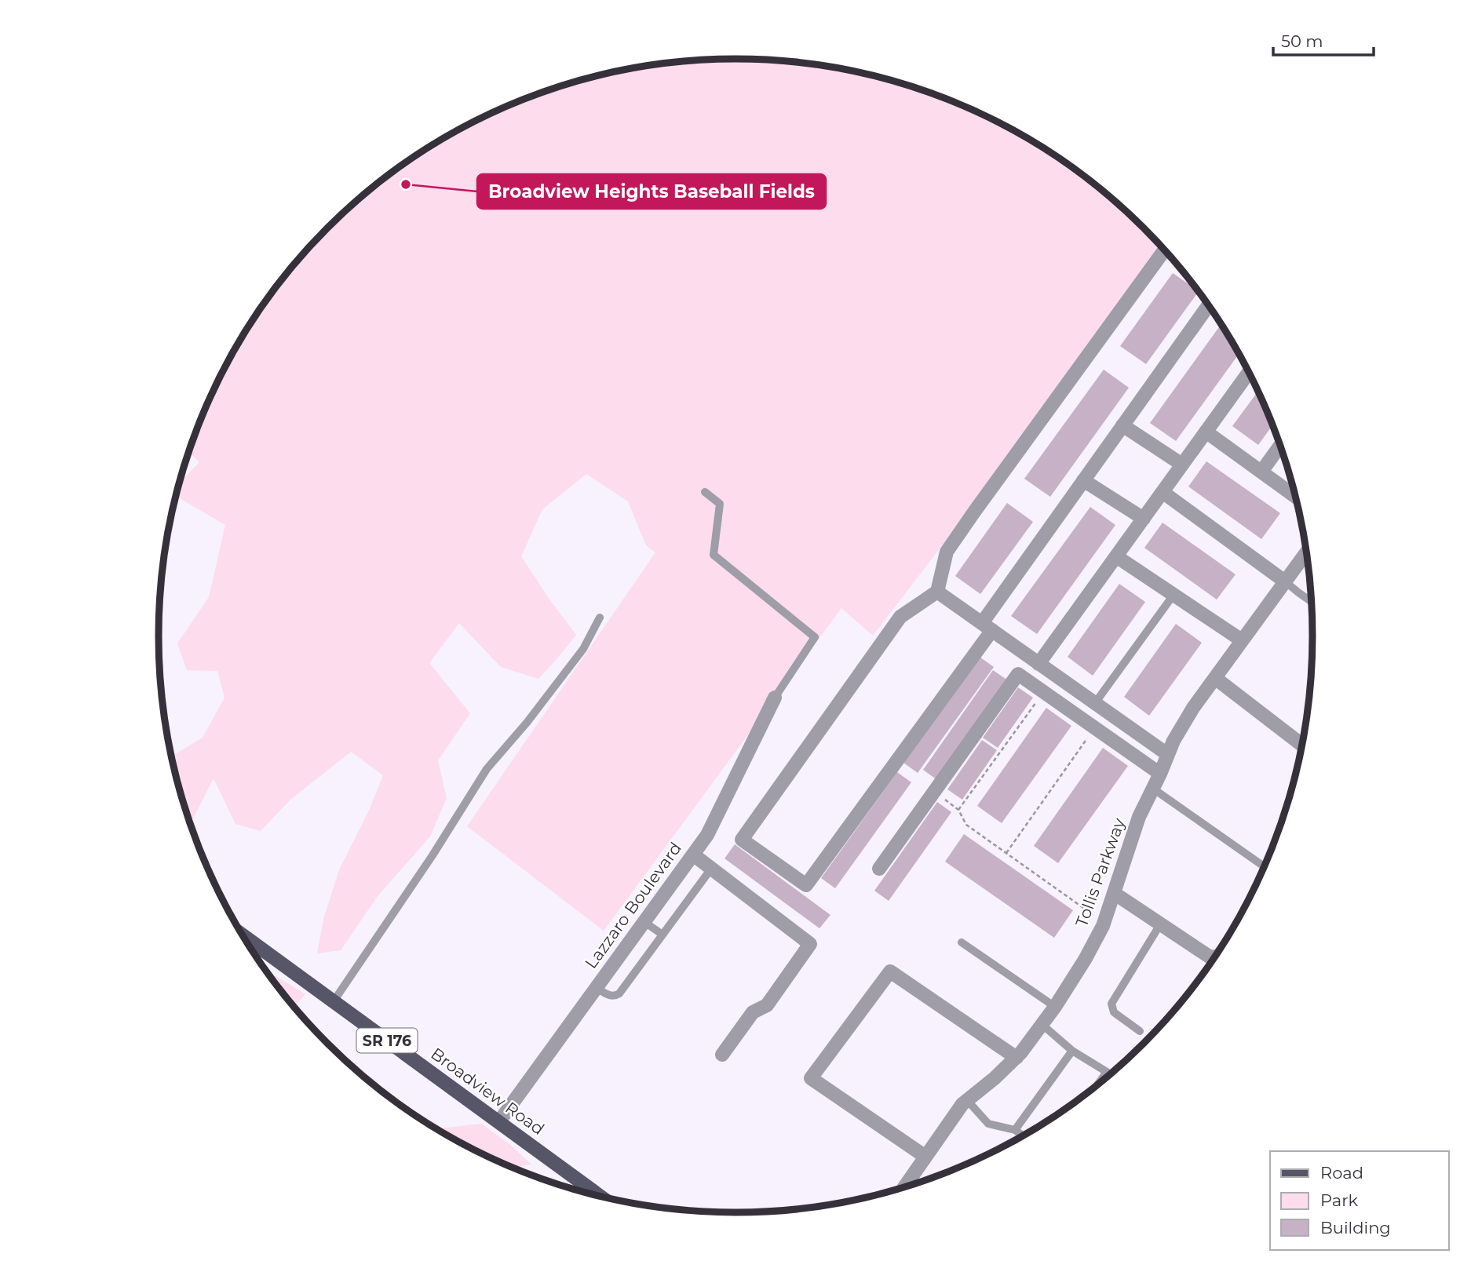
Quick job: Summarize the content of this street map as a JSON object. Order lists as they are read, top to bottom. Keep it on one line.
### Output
{"streets":{"main road":["SR 176","Broadview Road"],"street":["Tollis Parkway","Lazzaro Boulevard"]},"crossings":[["Lazzaro Boulevard","Broadview Road"]],"places":["Broadview Heights Baseball Fields"],"legend":["Road","Park","Building"],"scale_bar":"50 m"}
